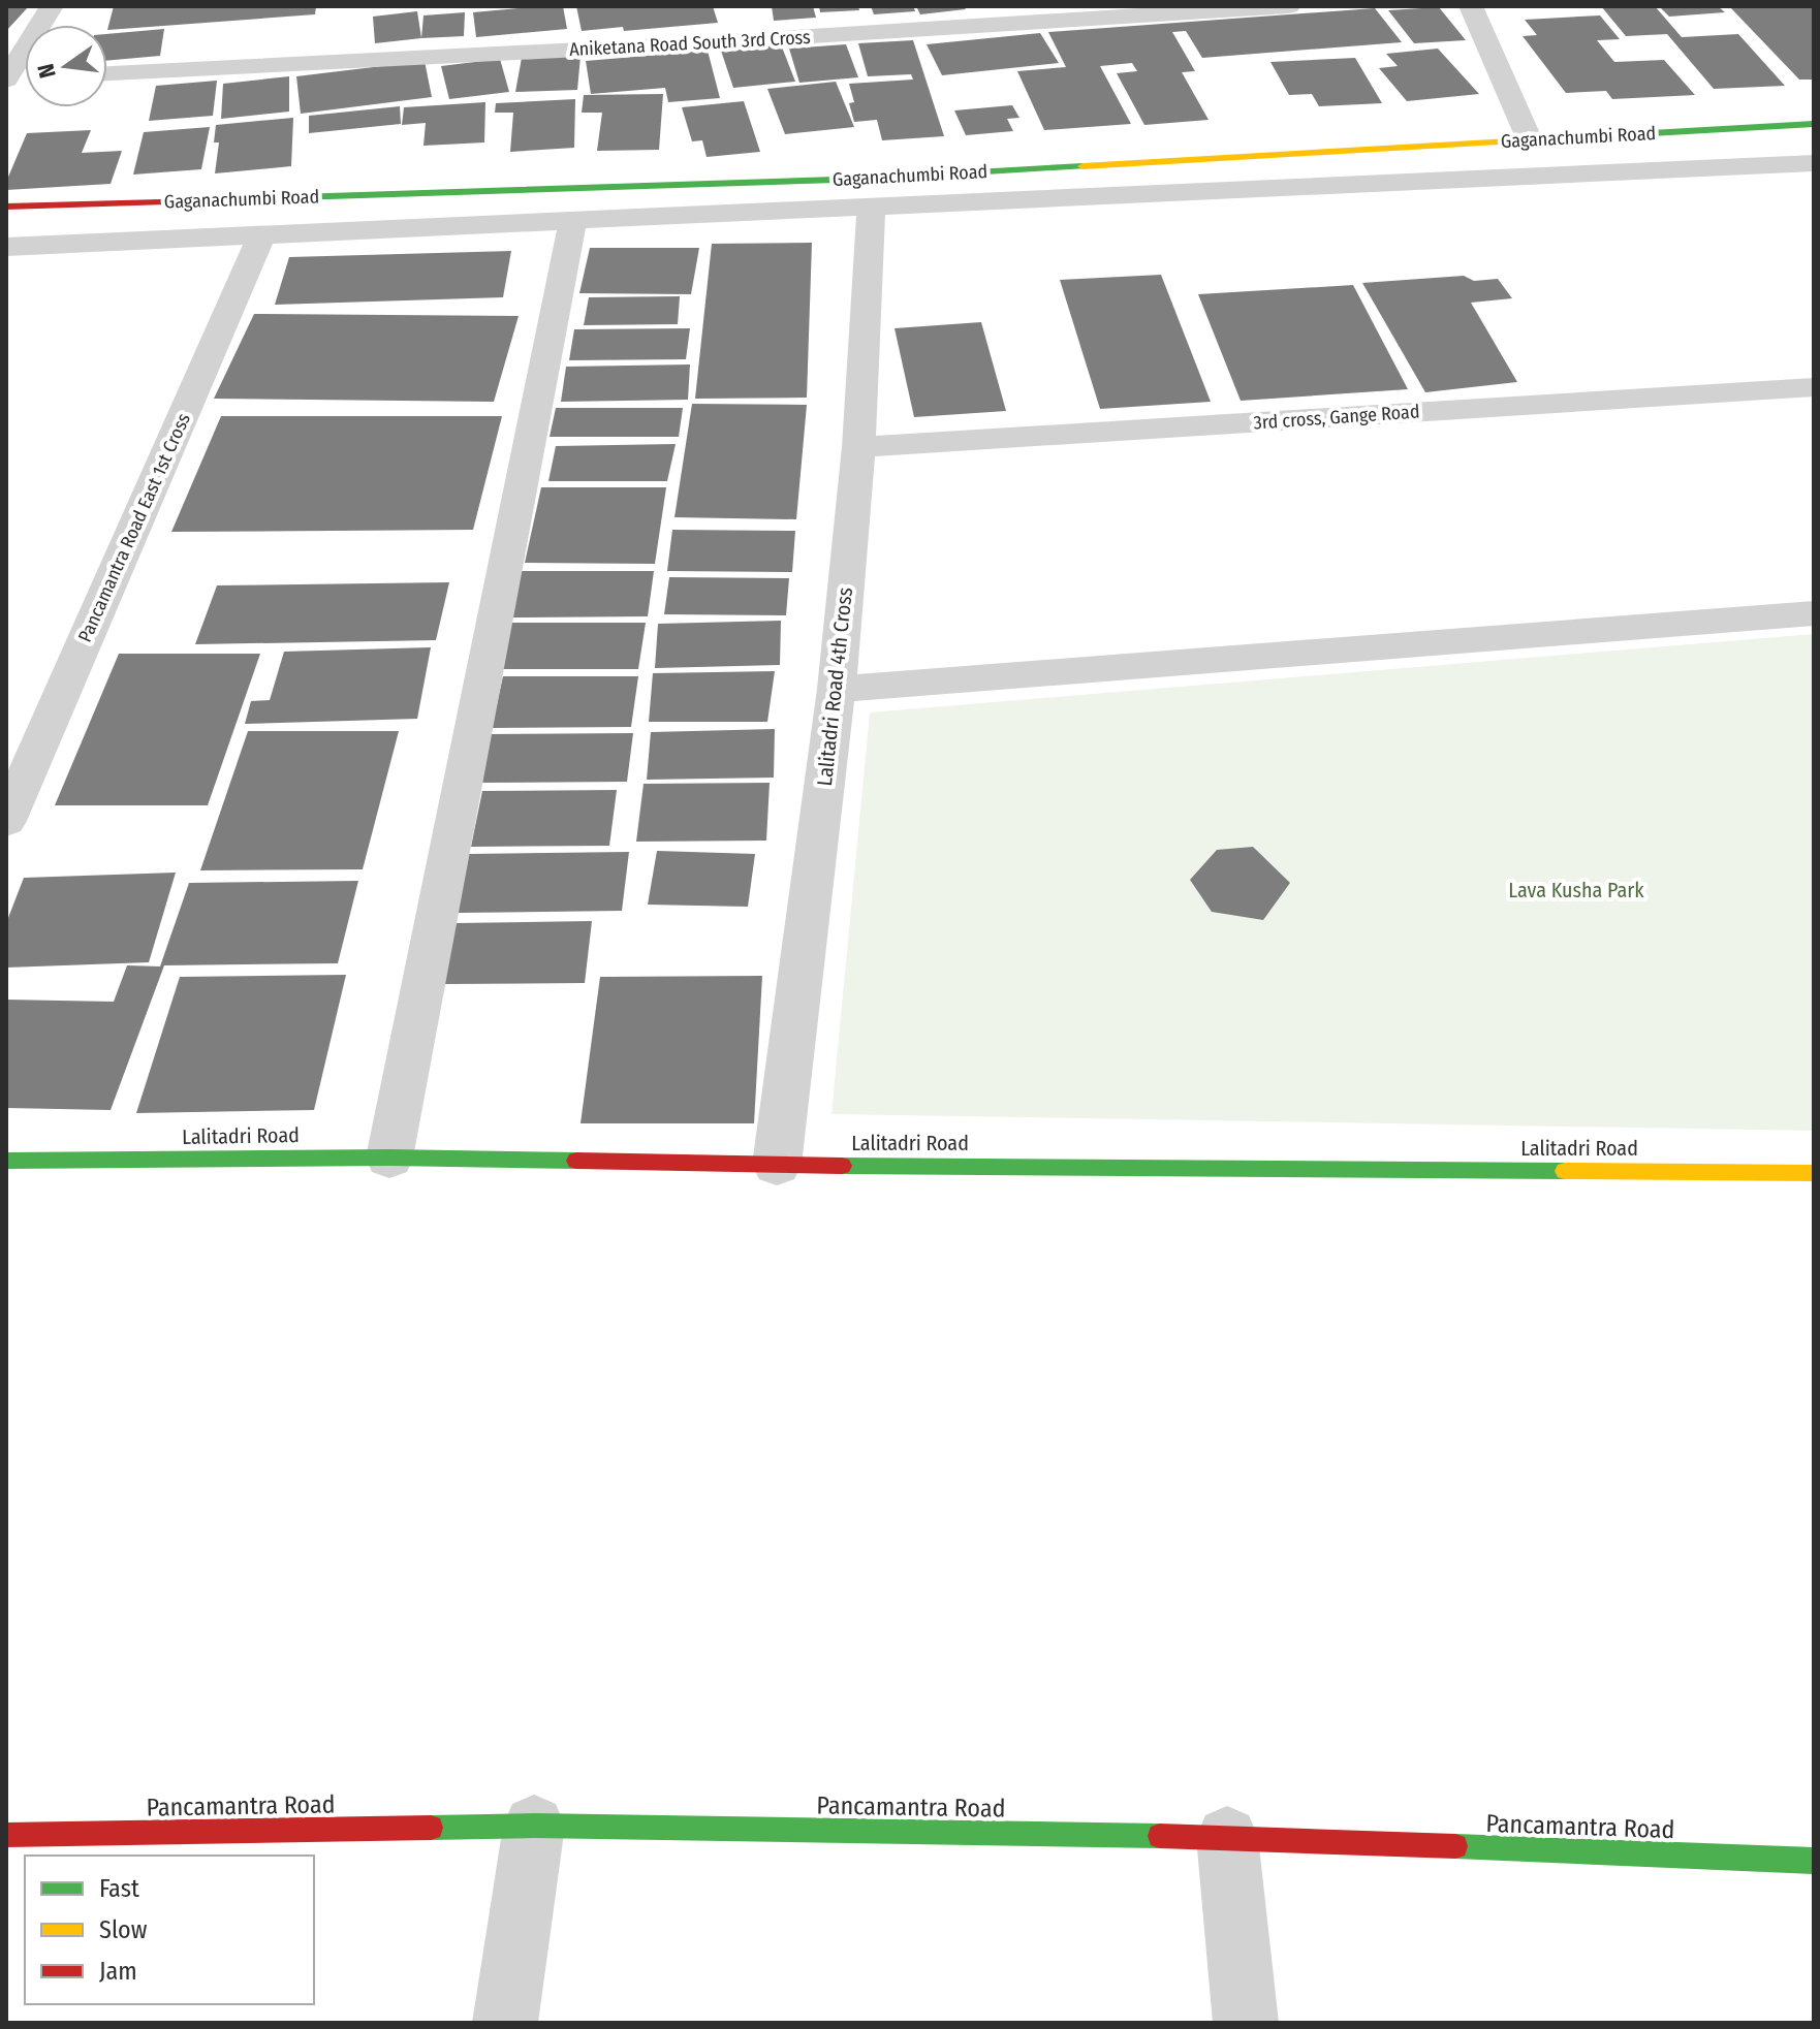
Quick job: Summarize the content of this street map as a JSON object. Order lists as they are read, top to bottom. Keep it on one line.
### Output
{"streets":{"street":["Aniketana Road South 3rd Cross","Gaganachumbi Road","3rd cross, Gange Road","Pancamantra Road East 1st Cross","Lalitadri Road 4th Cross","Lalitadri Road","Pancamantra Road"]},"crossings":[["Gaganachumbi Road","Pancamantra Road East 1st Cross"],["Gaganachumbi Road","Lalitadri Road 4th Cross"],["3rd cross, Gange Road","Lalitadri Road 4th Cross"],["Lalitadri Road 4th Cross","Lalitadri Road"]],"parks":["Lava Kusha Park"],"legend":["Fast","Slow","Jam"],"north":"left"}
